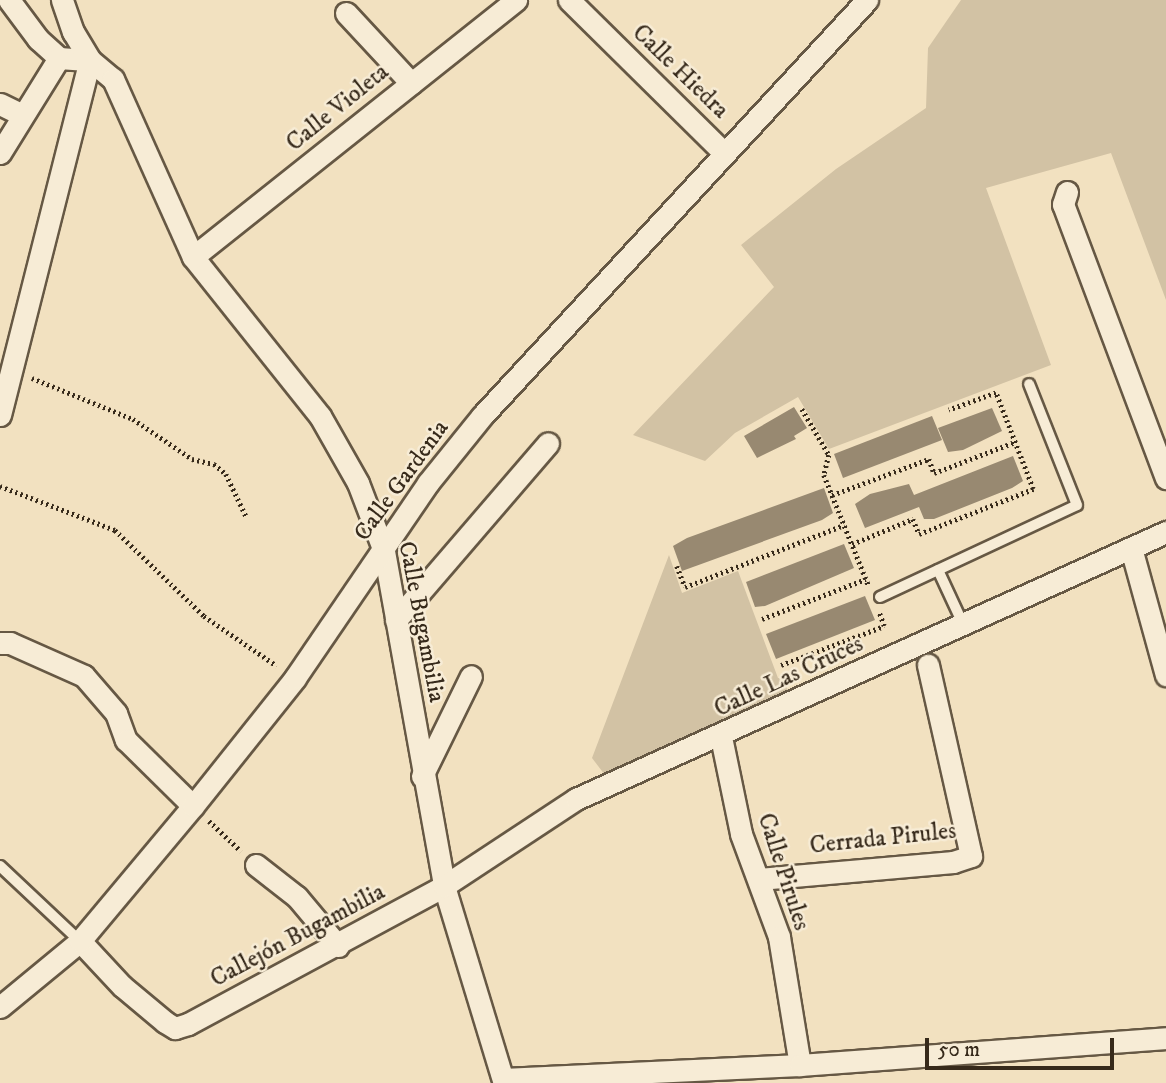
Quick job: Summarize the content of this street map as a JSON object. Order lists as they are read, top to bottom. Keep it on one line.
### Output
{"streets":{"street":["Calle Hiedra","Calle Violeta","Calle Gardenia","Calle Bugambilia","Calle Las Cruces","Cerrada Pirules","Calle Pirules","Callejón Bugambilia"]},"crossings":[["Calle Hiedra","Calle Gardenia"],["Calle Violeta","Calle Bugambilia"],["Calle Gardenia","Calle Bugambilia"],["Calle Gardenia","Callejón Bugambilia"],["Calle Bugambilia","Calle Las Cruces"],["Calle Bugambilia","Callejón Bugambilia"],["Calle Las Cruces","Calle Pirules"],["Calle Las Cruces","Callejón Bugambilia"],["Cerrada Pirules","Calle Pirules"]],"scale_bar":"50 m"}
